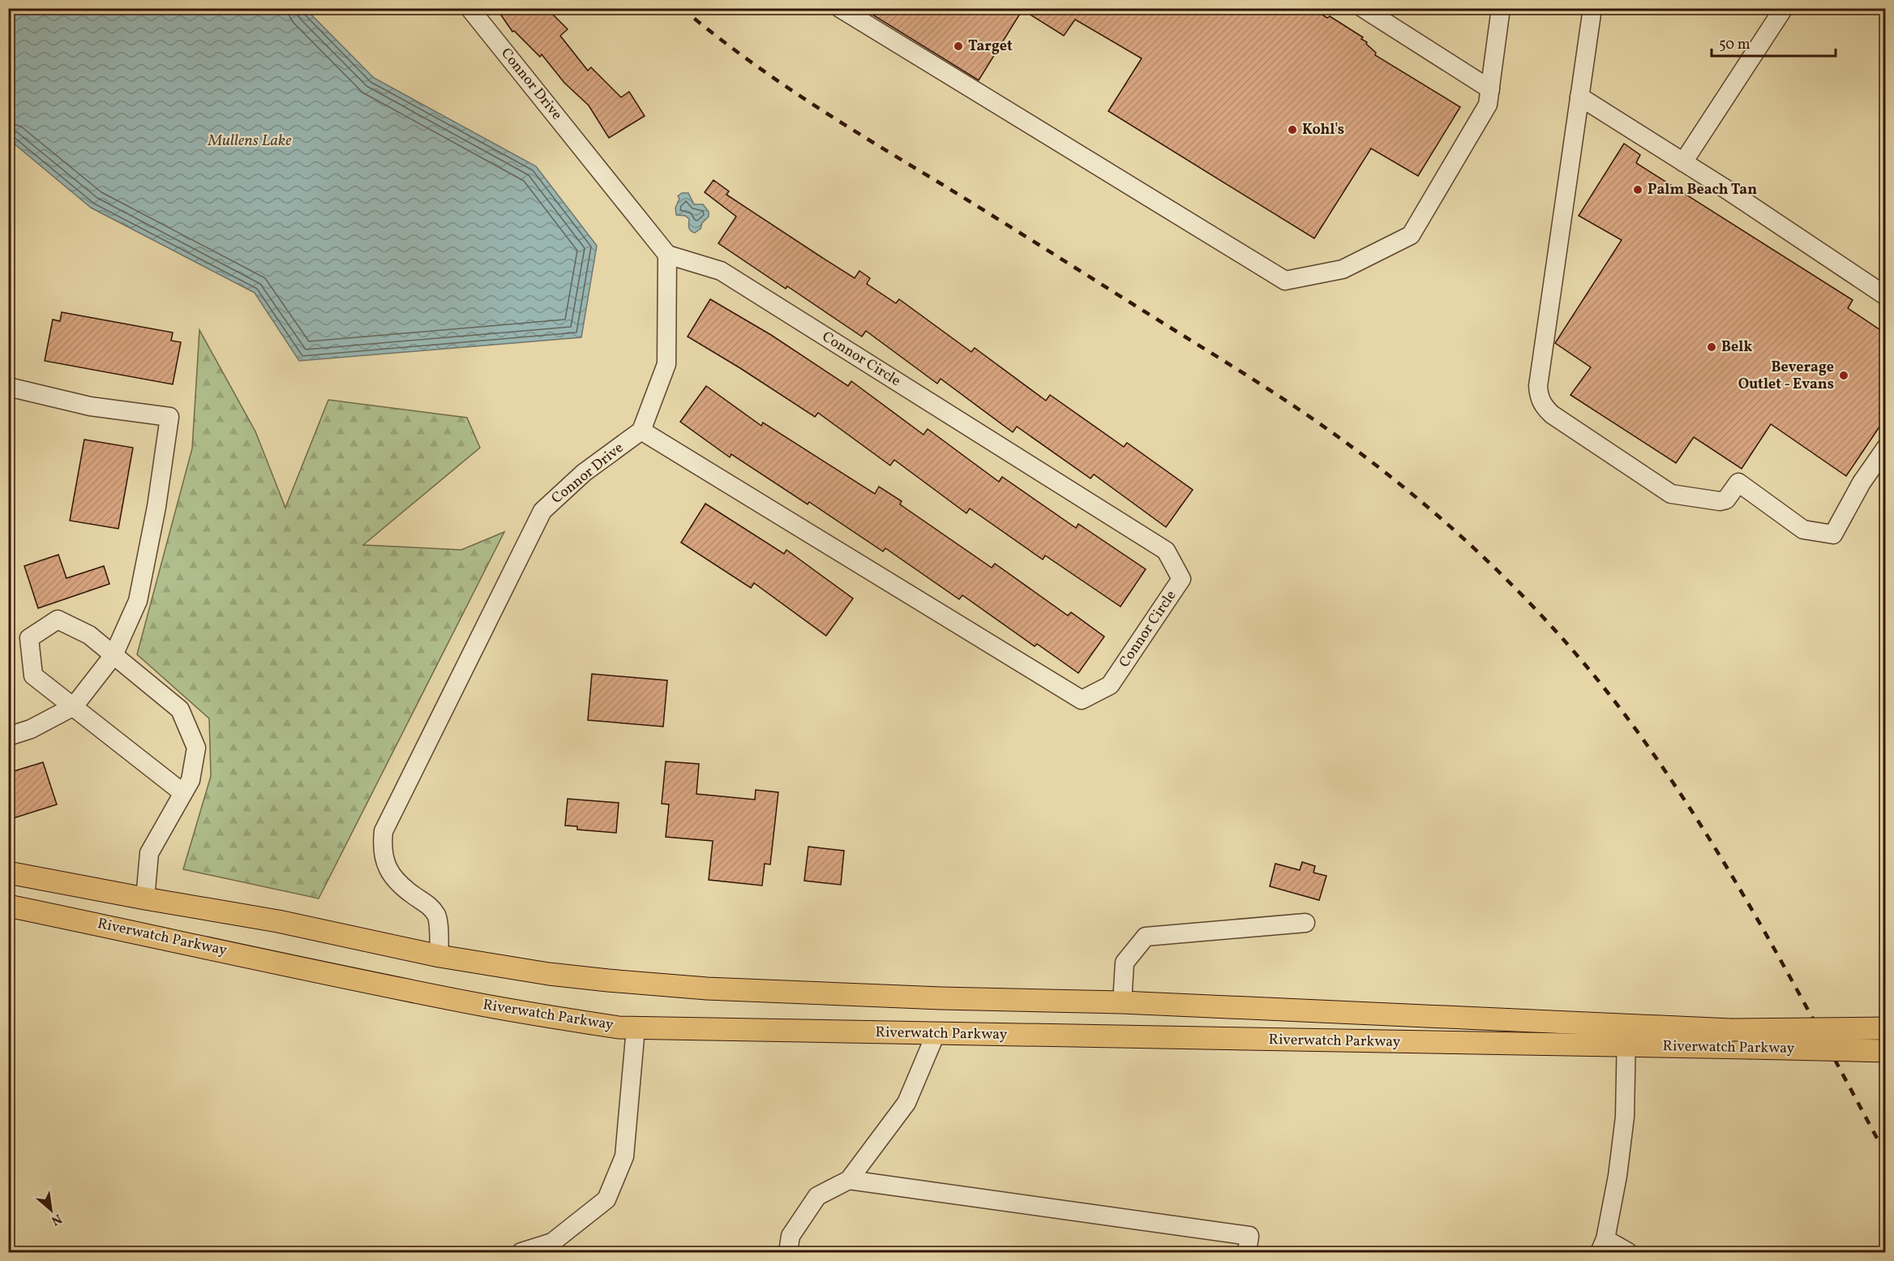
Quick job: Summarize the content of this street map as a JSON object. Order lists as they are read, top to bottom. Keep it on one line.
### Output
{"streets":{"main road":["Riverwatch Parkway"],"street":["Connor Drive","Connor Circle"]},"crossings":[["Connor Drive","Connor Circle"],["Connor Drive","Riverwatch Parkway"]],"water":["Mullens Lake"],"places":["Target","Kohl's","Palm Beach Tan","Belk","Beverage Outlet - Evans"],"scale_bar":"50 m","north":"bottom right"}
